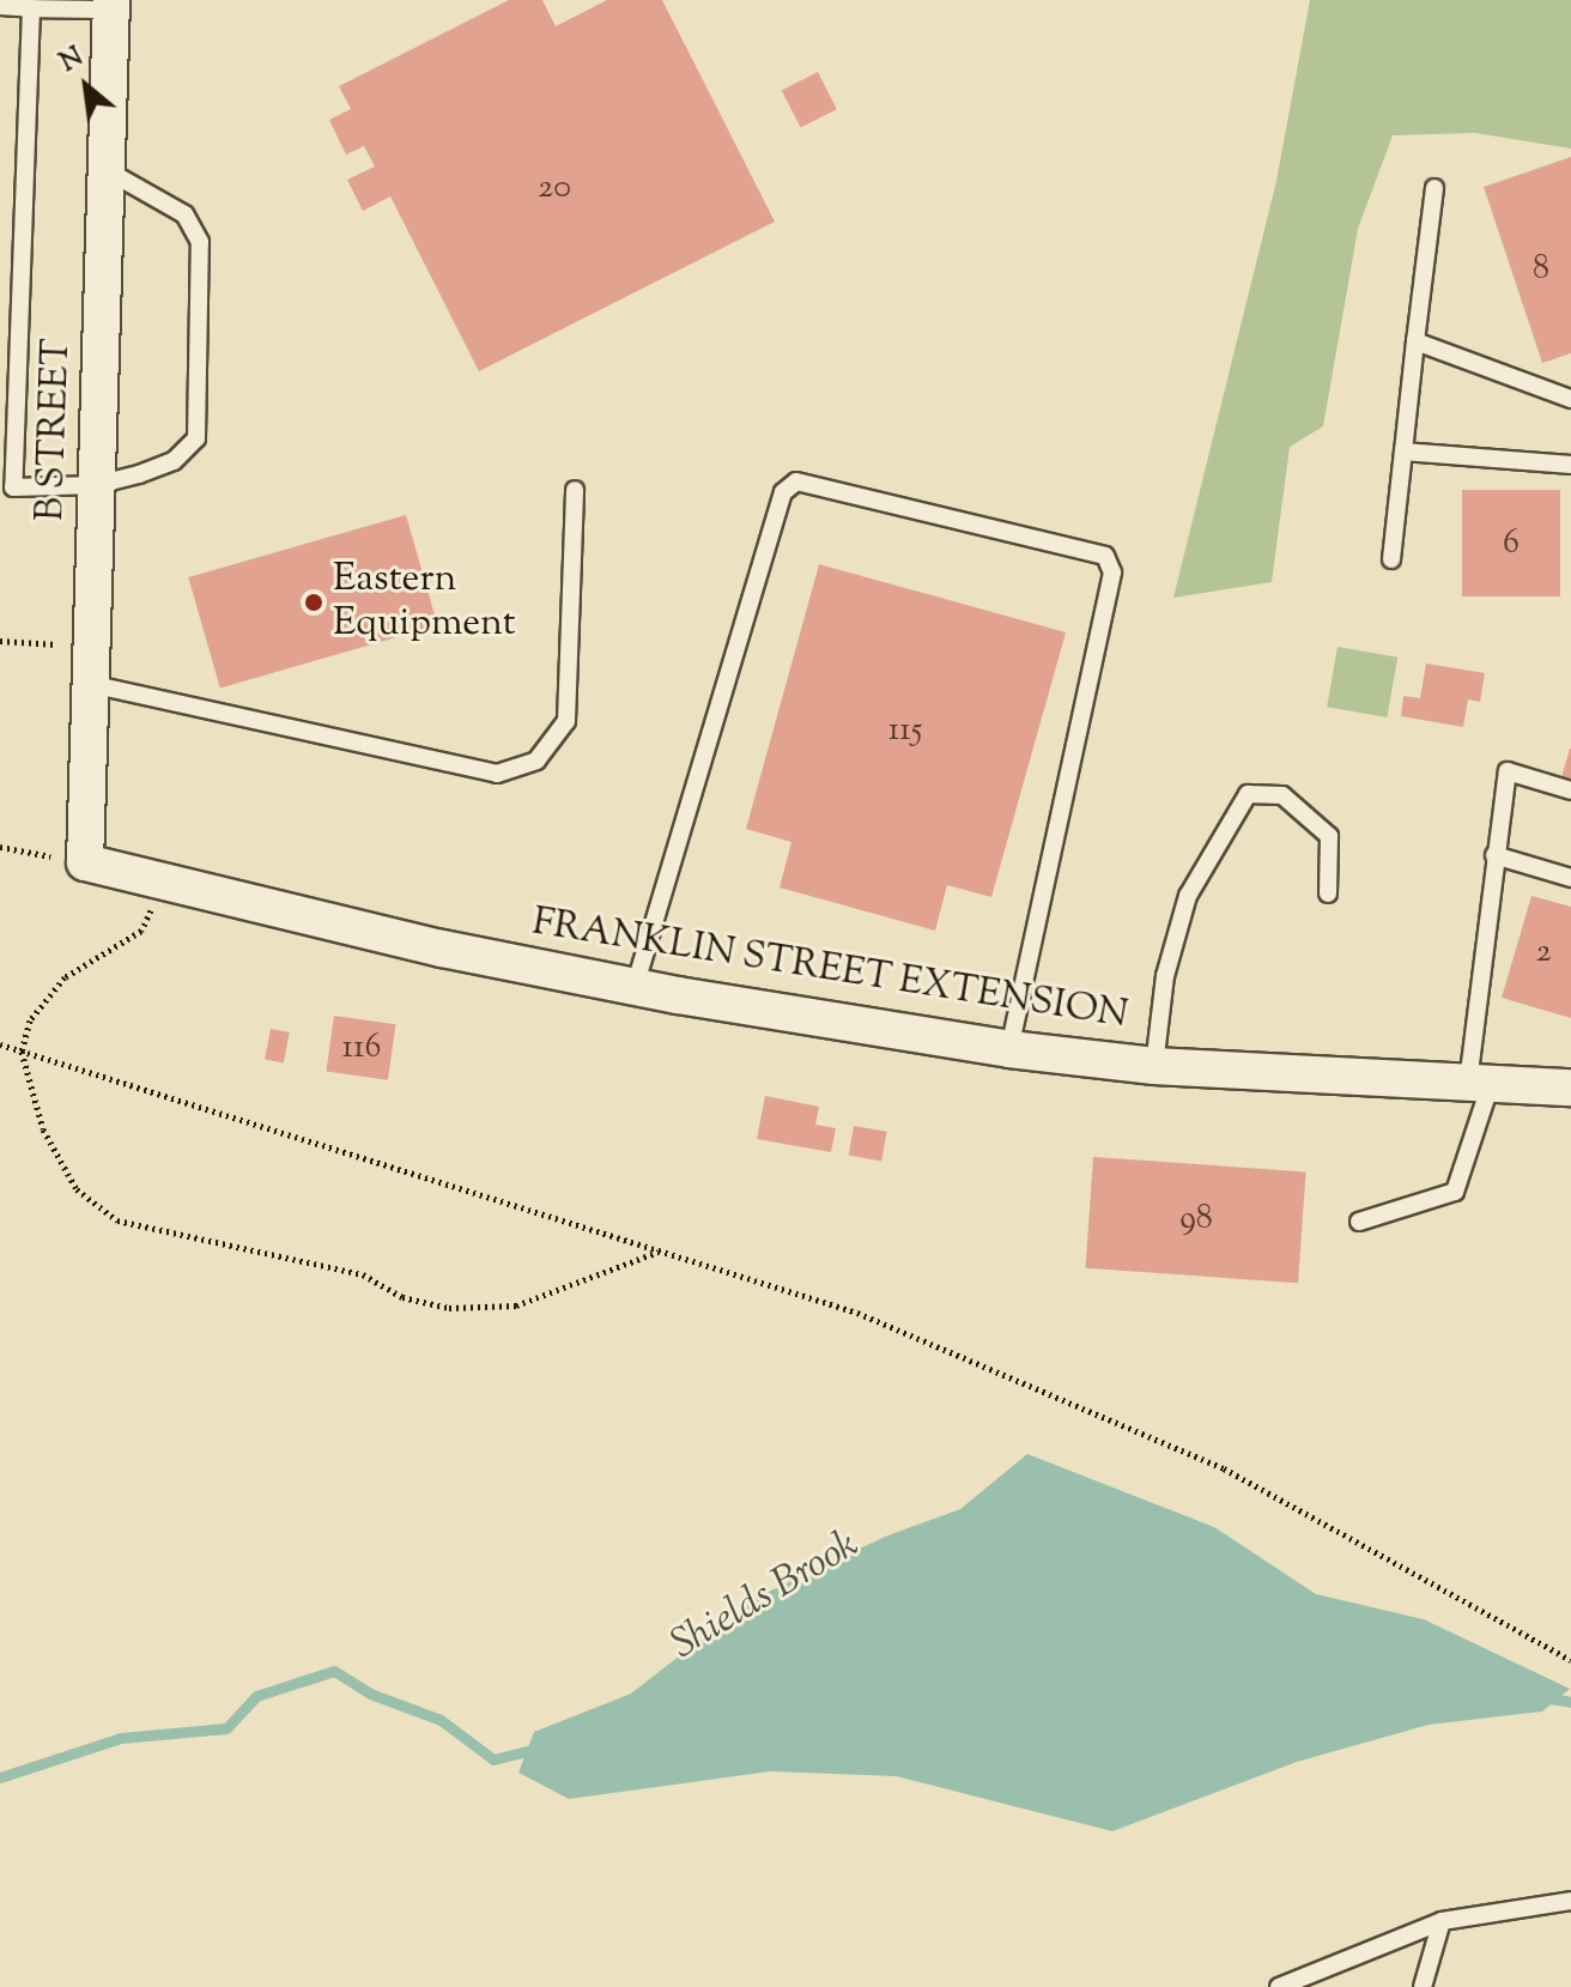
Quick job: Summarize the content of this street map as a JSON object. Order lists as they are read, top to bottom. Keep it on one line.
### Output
{"streets":{"street":["B STREET","FRANKLIN STREET EXTENSION"]},"crossings":[["B STREET","FRANKLIN STREET EXTENSION"]],"water":["Shields Brook"],"places":["Eastern Equipment"],"house_numbers":["20","8","6","115","2","116","98"],"north":"top left"}
